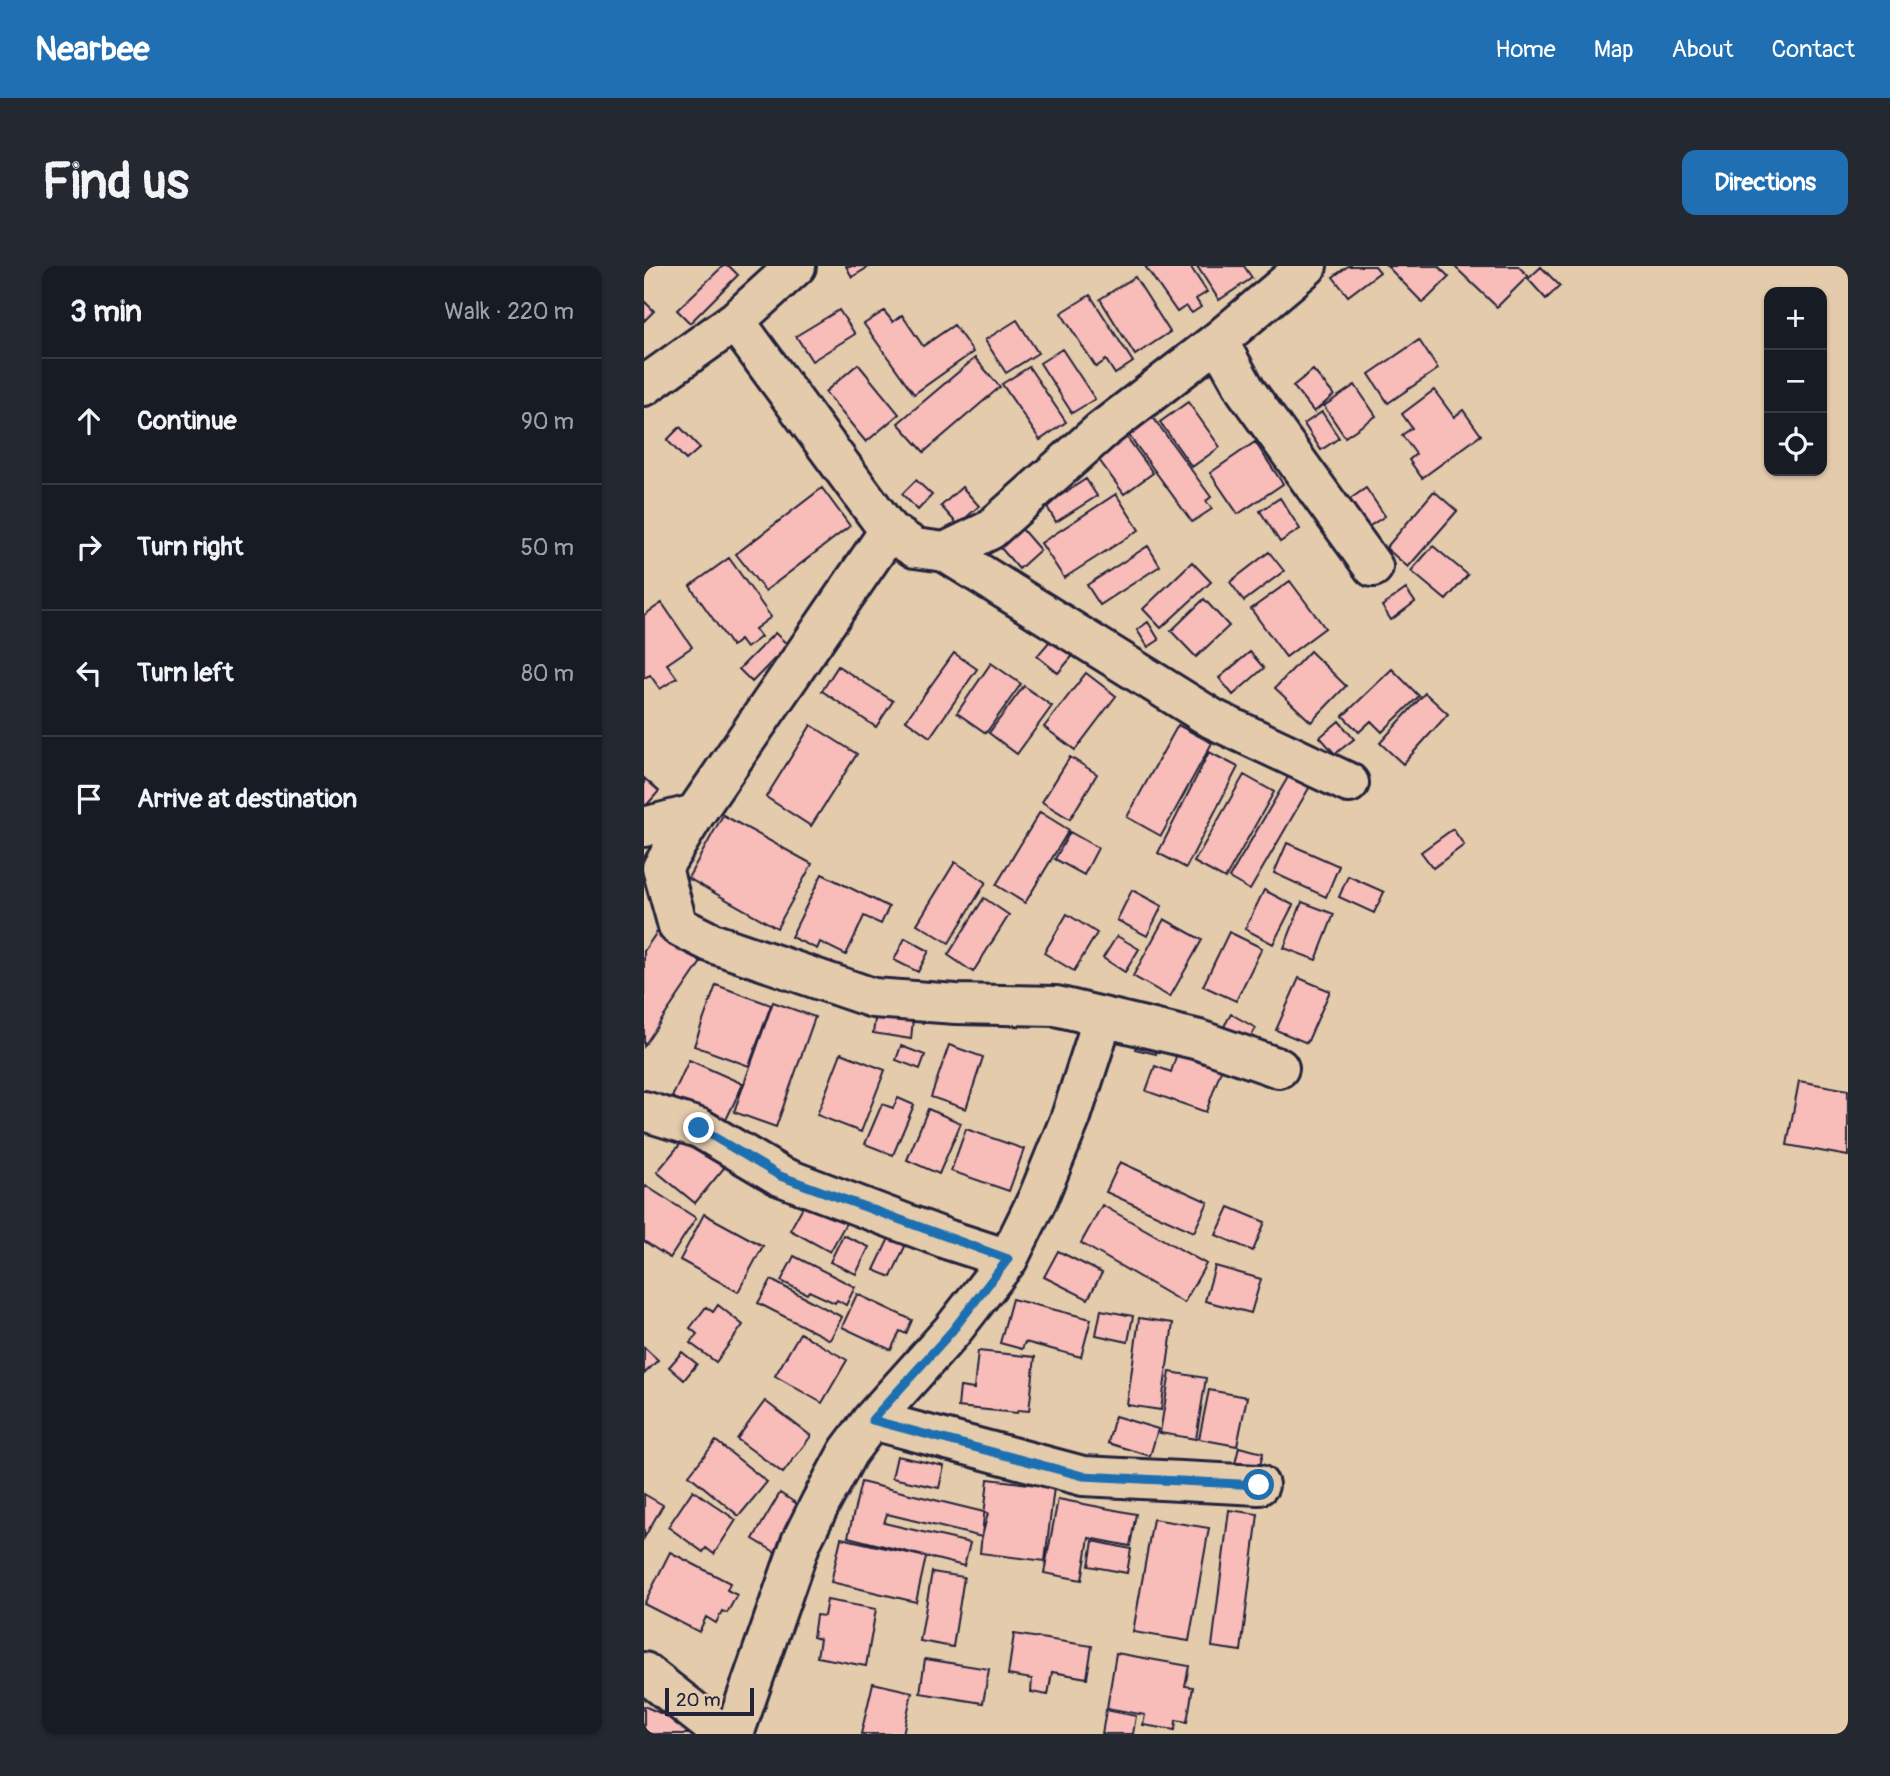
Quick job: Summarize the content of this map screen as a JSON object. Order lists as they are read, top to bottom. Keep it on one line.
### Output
{"scale_bar":"20 m","page":{"header":"Nearbee","nav":["Home","Map","About","Contact"],"buttons":"Directions","title":"Find us","heading":["3 min","Walk · 220 m"],"map_buttons":["+","−"],"list":[["Continue","90 m"],["Turn right","50 m"],["Turn left","80 m"],"Arrive at destination"],"scale":"20 m"}}
